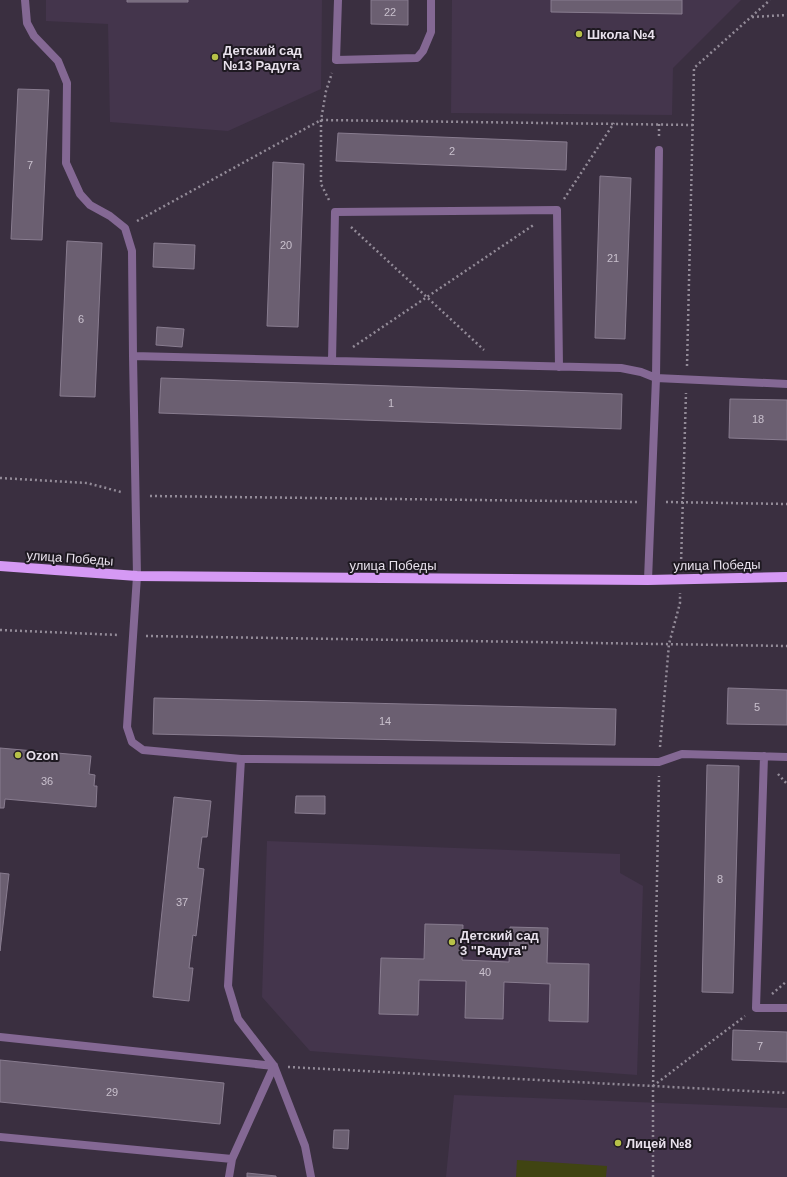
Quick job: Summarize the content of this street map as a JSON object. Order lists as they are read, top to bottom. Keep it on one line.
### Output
{"streets":{"main road":["улица Победы"]},"places":["Школа №4","Детский сад №13 Радуга","Ozon","Детский сад 3 \"Радуга\"","Лицей №8"],"house_numbers":["22","2","7","20","21","6","1","18","5","14","36","8","37","40","7","29"]}
